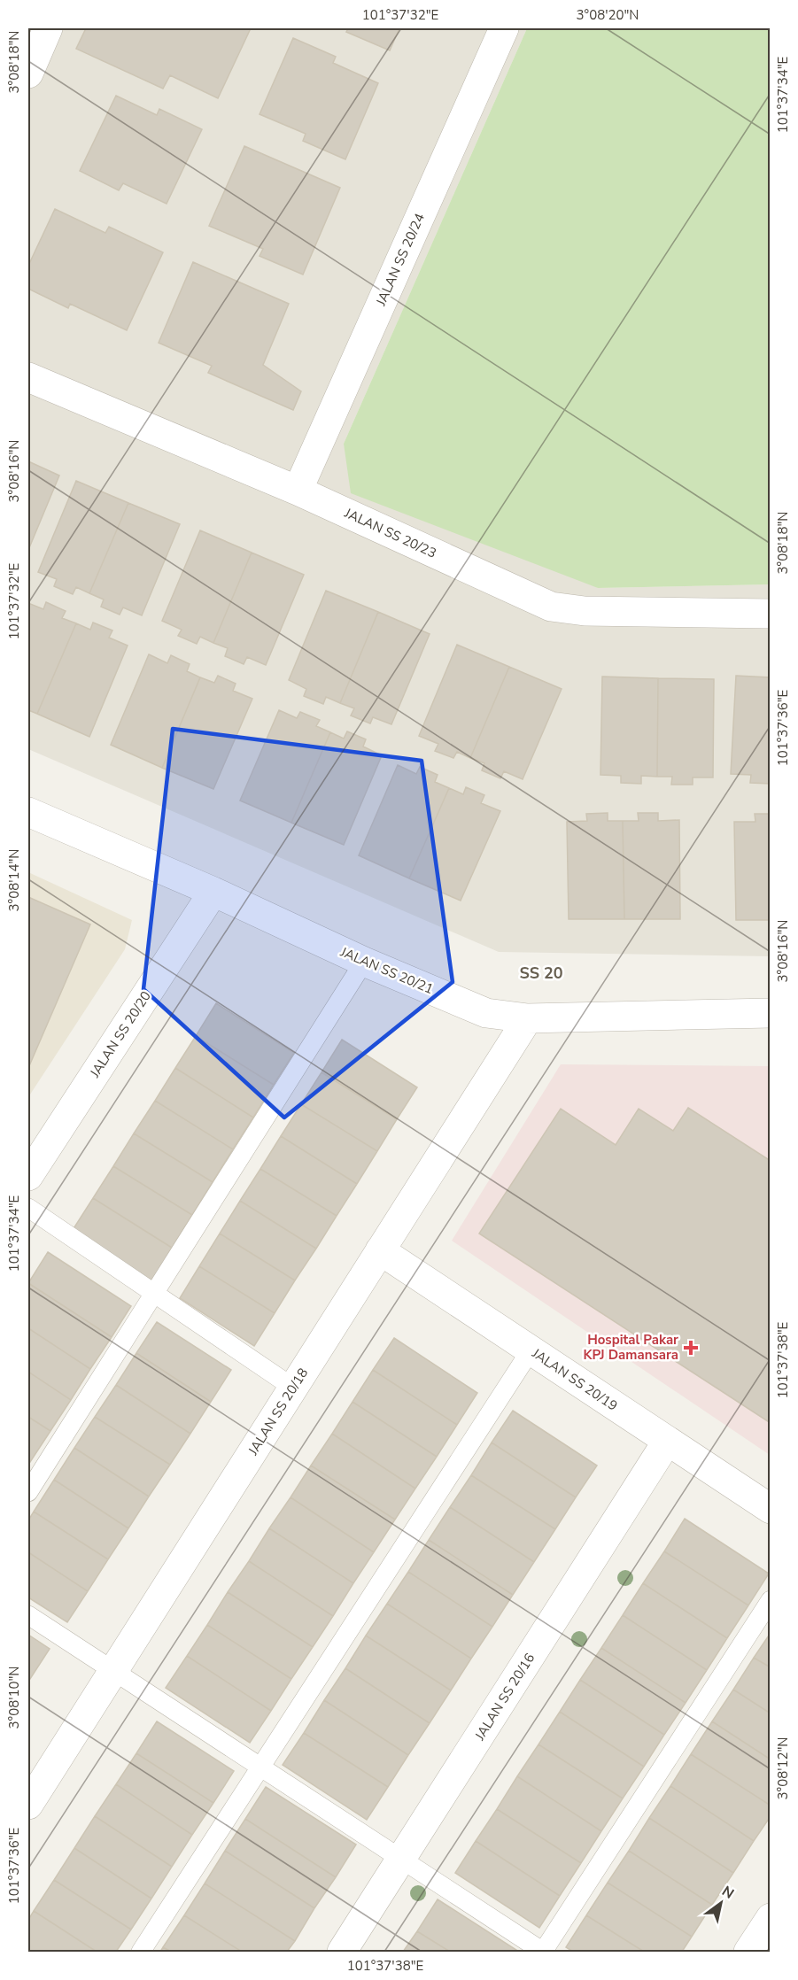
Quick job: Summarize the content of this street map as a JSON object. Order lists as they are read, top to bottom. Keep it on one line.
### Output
{"streets":{"street":["JALAN SS 20/24","JALAN SS 20/23","JALAN SS 20/21","JALAN SS 20/20","JALAN SS 20/19","JALAN SS 20/18","JALAN SS 20/16"]},"crossings":[["JALAN SS 20/24","JALAN SS 20/23"],["JALAN SS 20/21","JALAN SS 20/20"],["JALAN SS 20/21","JALAN SS 20/18"],["JALAN SS 20/19","JALAN SS 20/18"],["JALAN SS 20/19","JALAN SS 20/16"]],"districts":["SS 20"],"places":{"health":["Hospital Pakar KPJ Damansara"]},"north":"top right","coordinates":["101°37'32\"E","3°08'20\"N","3°08'18\"N","101°37'34\"E","3°08'16\"N","101°37'36\"E","3°08'14\"N","101°37'38\"E","3°08'10\"N","3°08'12\"N"]}
